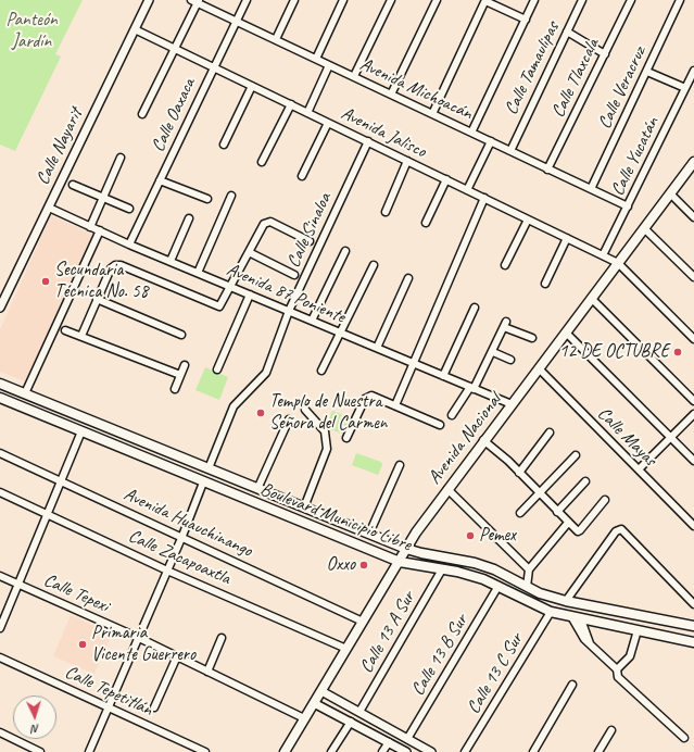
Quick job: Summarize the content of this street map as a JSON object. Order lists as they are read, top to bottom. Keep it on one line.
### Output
{"streets":{"main road":["Avenida Nacional","Boulevard Municipio Libre"],"street":["Calle Tamaulipas","Calle Tlaxcala","Calle Veracruz","Avenida Michoacán","Calle Oaxaca","Avenida Jalisco","Calle Nayarit","Calle Yucatán","Calle Sinaloa","Avenida 87 Poniente","Calle Mayas","Avenida Huauchinango","Calle Zacapoaxtla","Calle Tepexi","Calle 13 A Sur","Calle 13 B Sur","Calle 13 C Sur","Calle Tepetitlán"]},"crossings":[["Calle Tamaulipas","Avenida Michoacán"],["Calle Tlaxcala","Avenida Michoacán"],["Calle Veracruz","Avenida Michoacán"],["Avenida Michoacán","Calle Oaxaca"],["Avenida Michoacán","Calle Yucatán"],["Calle Oaxaca","Avenida Jalisco"],["Calle Oaxaca","Avenida 87 Poniente"],["Avenida Jalisco","Calle Nayarit"],["Avenida Jalisco","Calle Yucatán"],["Avenida Jalisco","Calle Sinaloa"],["Avenida Jalisco","Avenida Nacional"],["Calle Nayarit","Avenida 87 Poniente"],["Calle Sinaloa","Avenida 87 Poniente"],["Calle Sinaloa","Boulevard Municipio Libre"],["Avenida 87 Poniente","Avenida Nacional"],["Calle Mayas","Avenida Nacional"],["Avenida Nacional","Boulevard Municipio Libre"],["Avenida Nacional","Avenida Huauchinango"],["Avenida Nacional","Calle Zacapoaxtla"],["Avenida Nacional","Calle Tepexi"],["Boulevard Municipio Libre","Calle 13 A Sur"],["Boulevard Municipio Libre","Calle 13 B Sur"],["Boulevard Municipio Libre","Calle 13 C Sur"]],"parks":["Panteón Jardín"],"places":["Secundaria Técnica No. 58","12 DE OCTUBRE","Templo de Nuestra Señora del Carmen","Pemex","Oxxo","Primaria Vicente Guerrero"],"north":"bottom"}
